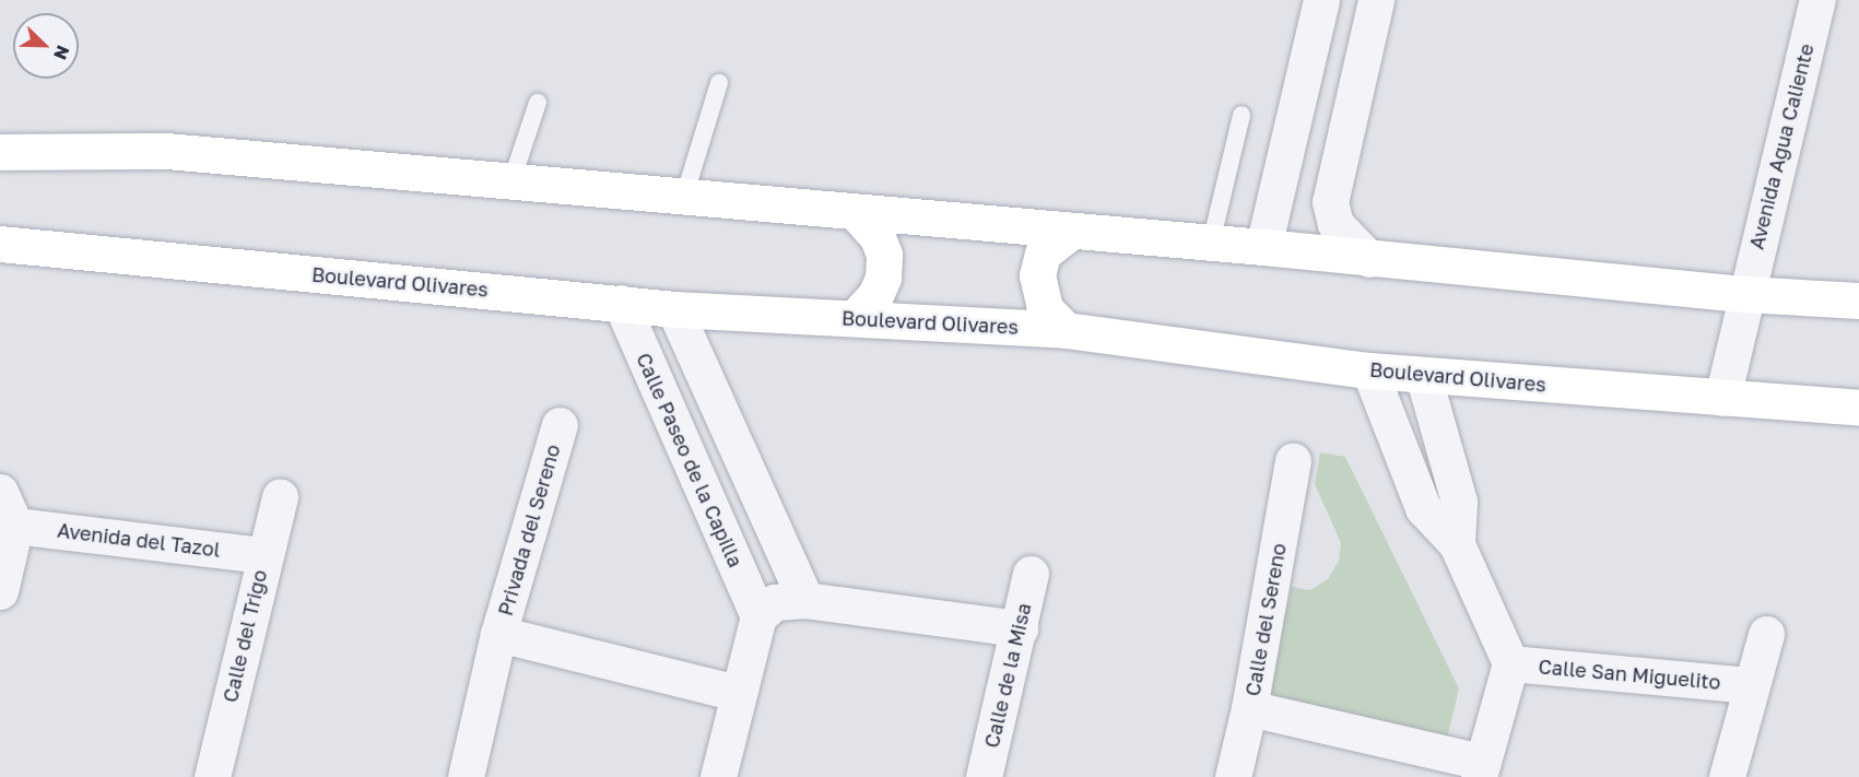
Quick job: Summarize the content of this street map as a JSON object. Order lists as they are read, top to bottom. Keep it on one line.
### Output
{"streets":{"street":["Avenida Agua Caliente","Boulevard Olivares","Calle Paseo de la Capilla","Privada del Sereno","Avenida del Tazol","Calle del Sereno","Calle del Trigo","Calle San Miguelito","Calle de la Misa"]},"crossings":[["Avenida Agua Caliente","Boulevard Olivares"],["Boulevard Olivares","Calle Paseo de la Capilla"],["Avenida del Tazol","Calle del Trigo"]],"north":"bottom right"}
